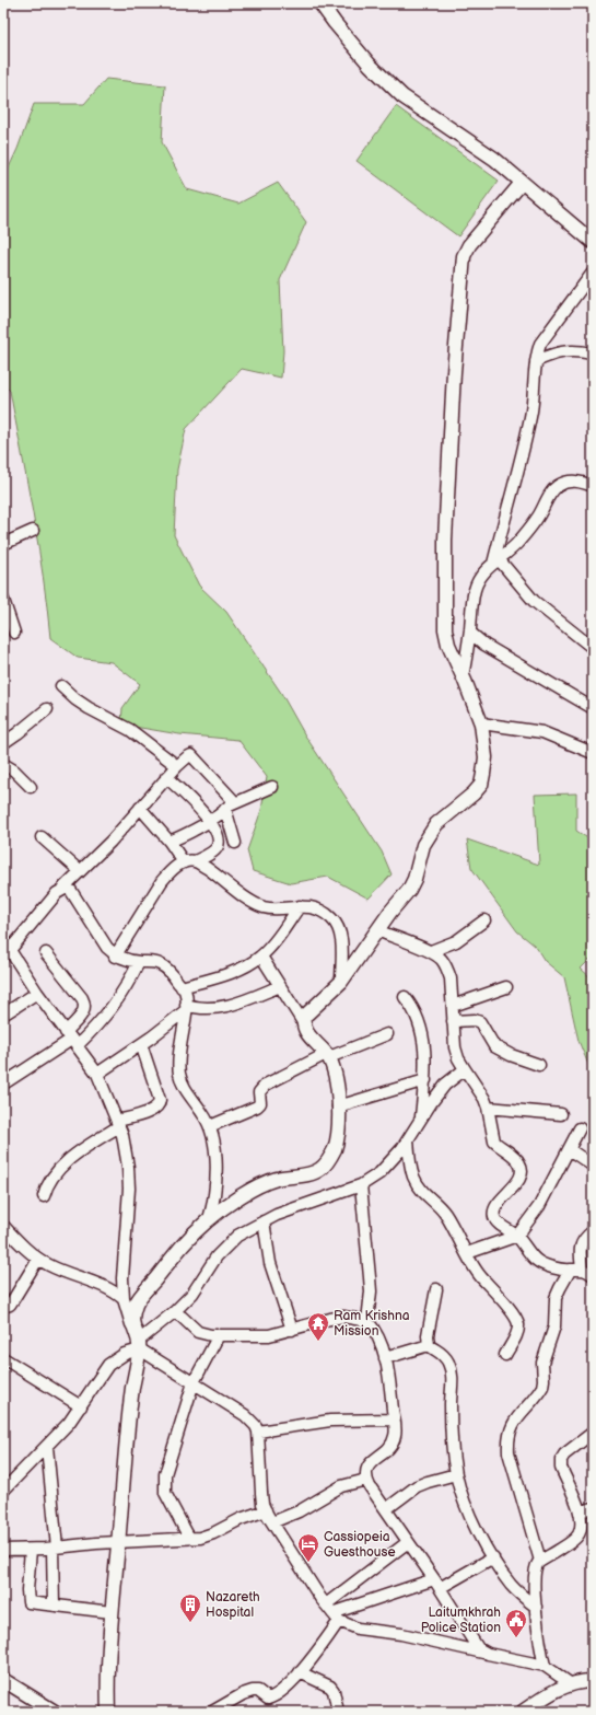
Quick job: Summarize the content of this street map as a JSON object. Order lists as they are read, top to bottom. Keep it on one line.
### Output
{"places":{"temple":["Ram Krishna Mission"],"hotel":["Cassiopeia Guesthouse"],"building":["Nazareth Hospital"],"public building":["Laitumkhrah Police Station"]}}
